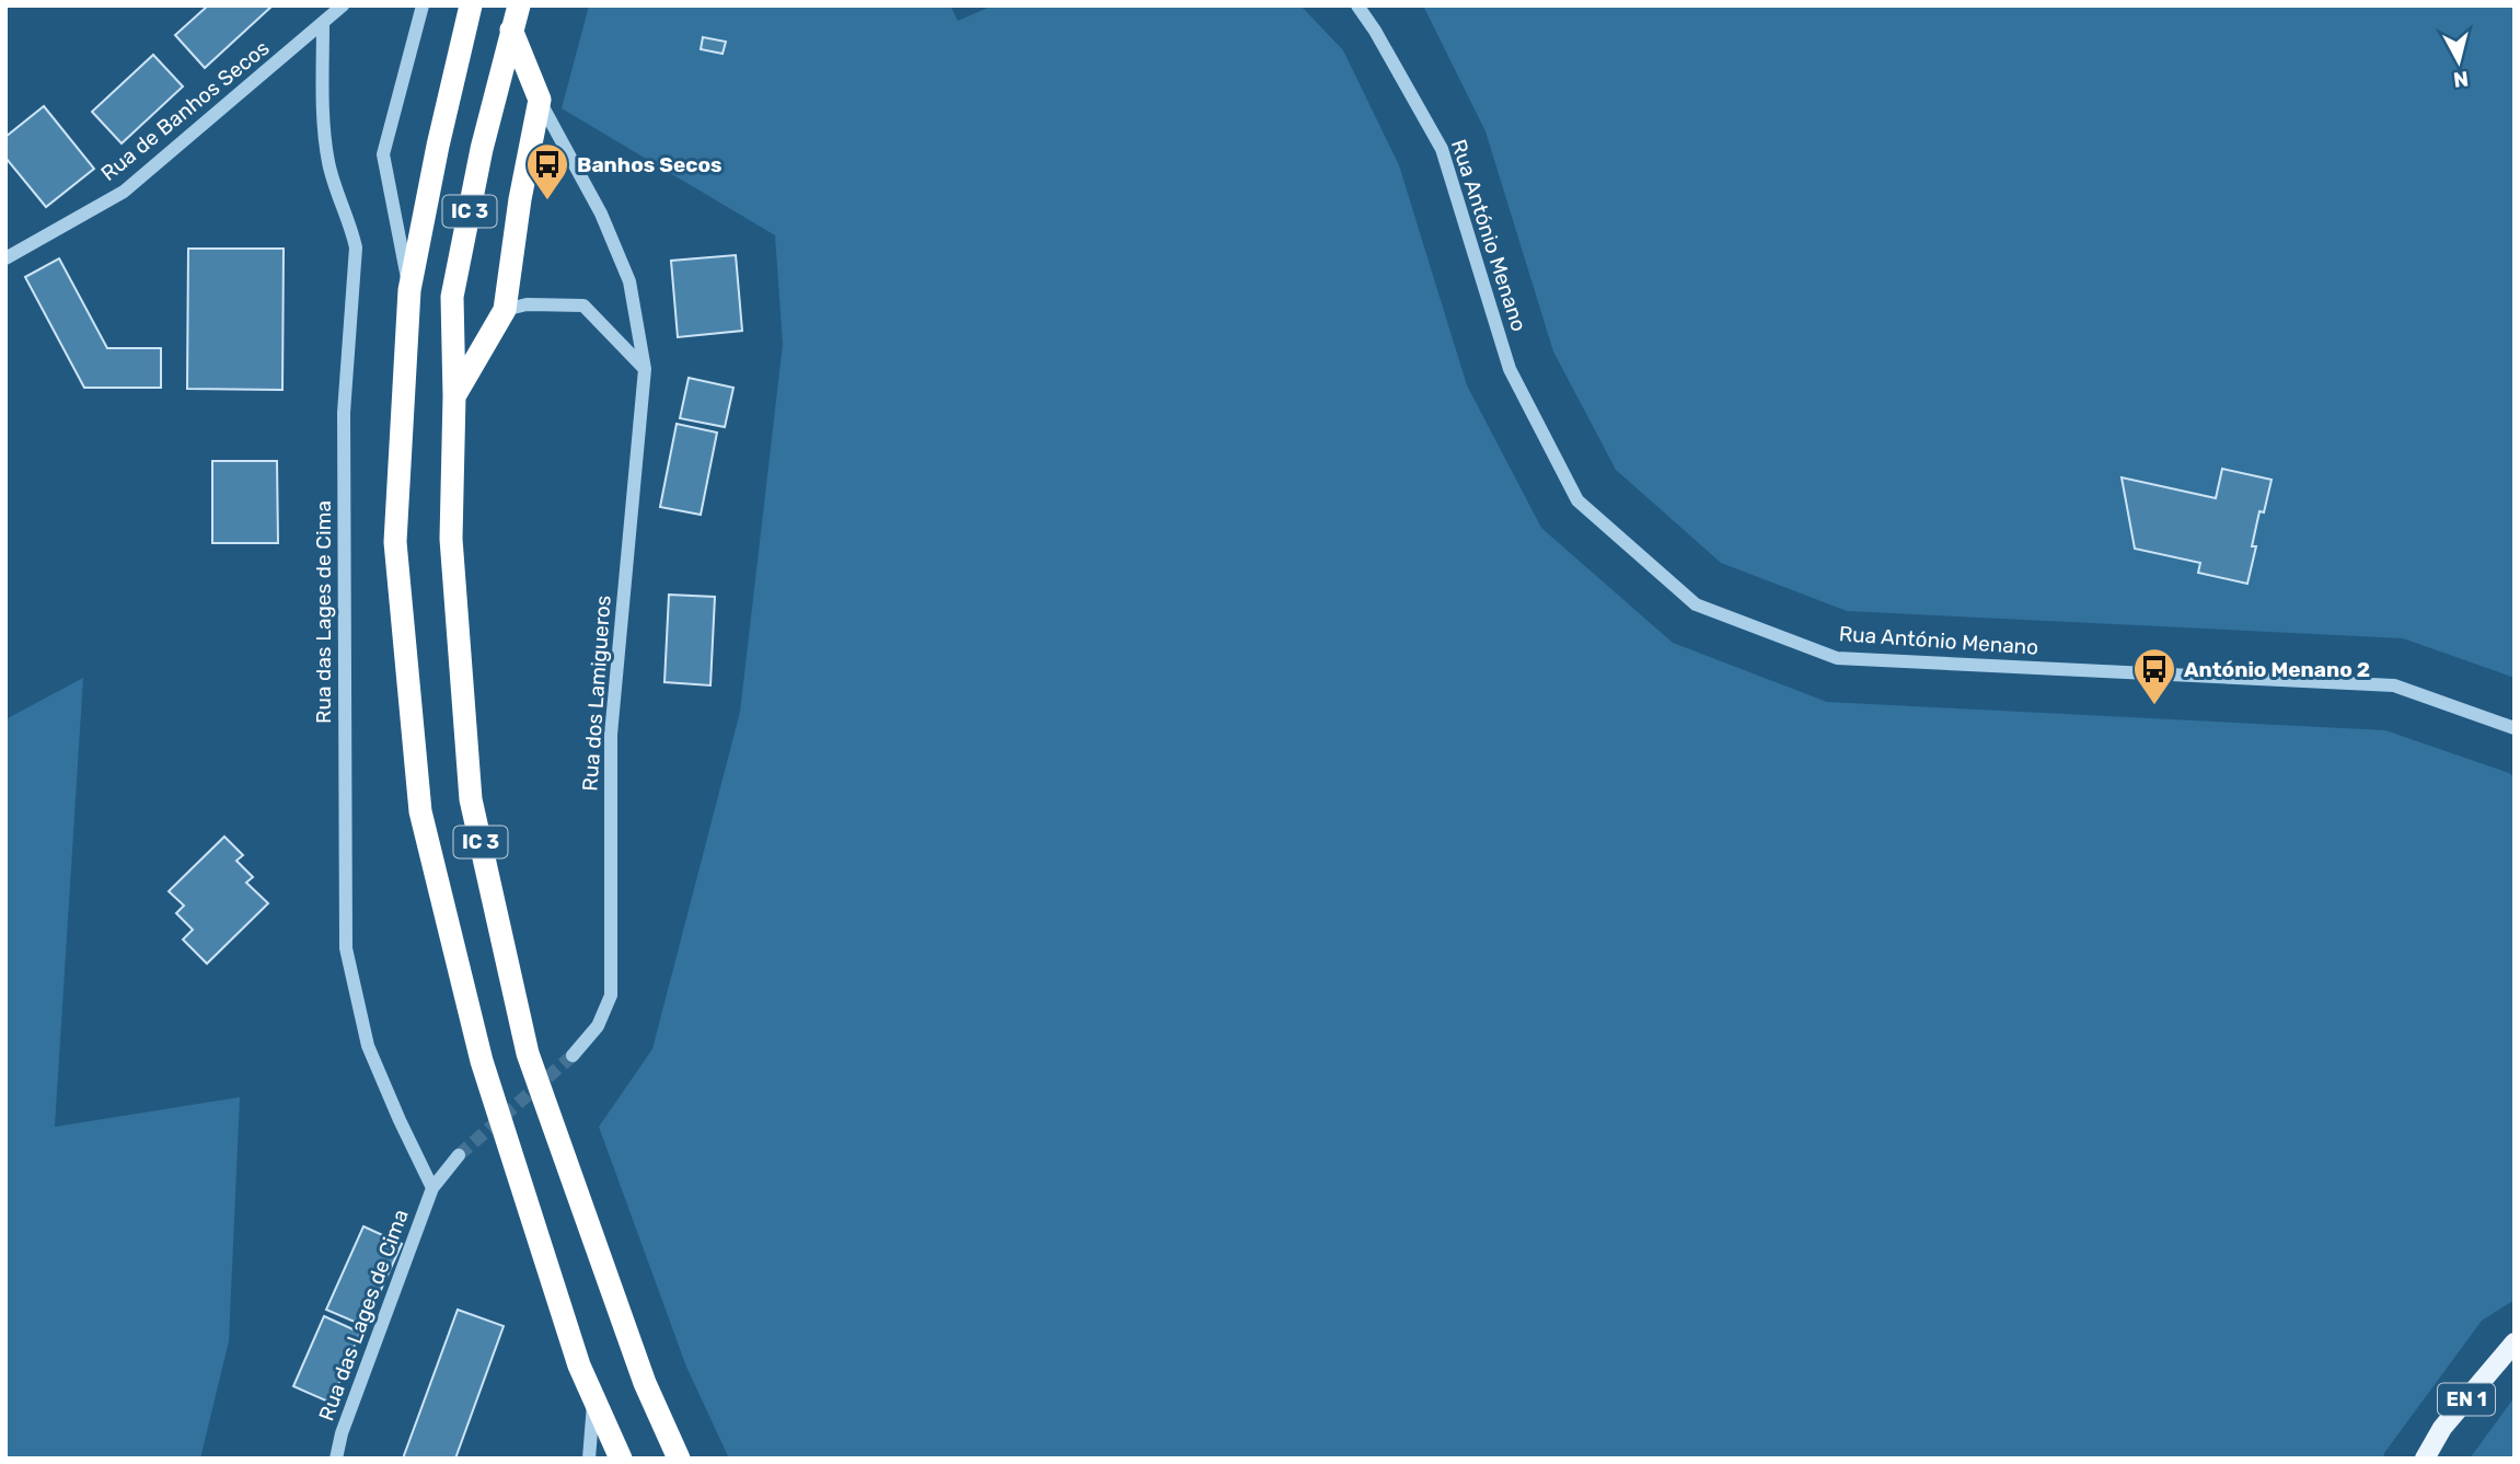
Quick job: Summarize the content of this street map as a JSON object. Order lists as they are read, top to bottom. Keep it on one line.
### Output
{"streets":{"highway":["IC 3"],"main road":["EN 1"],"street":["Rua de Banhos Secos","Rua António Menano","Rua das Lages de Cima","Rua dos Lamigueros"]},"crossings":[["Rua de Banhos Secos","Rua das Lages de Cima"]],"places":{"bus stop":["Banhos Secos","António Menano 2"]},"north":"bottom"}
